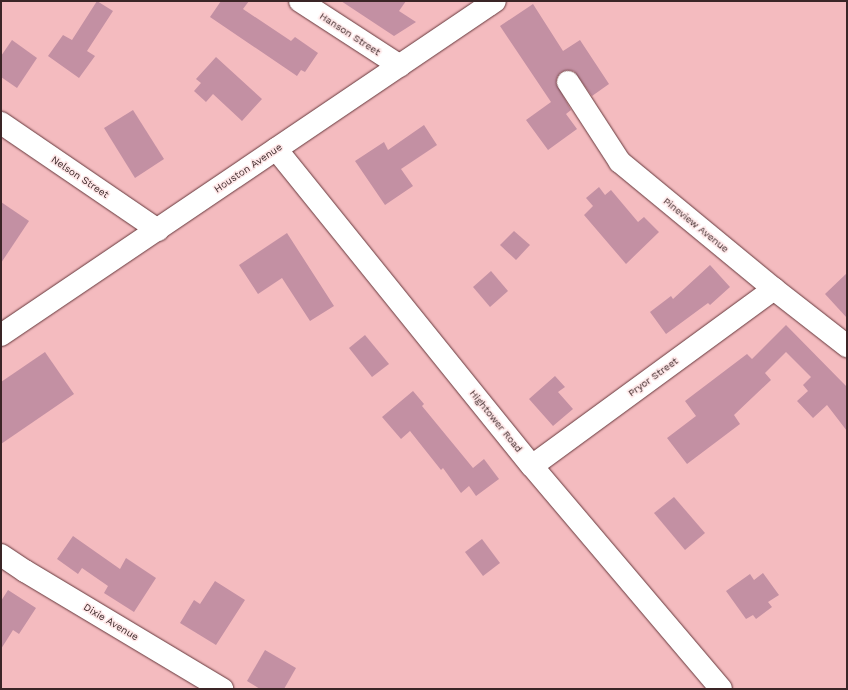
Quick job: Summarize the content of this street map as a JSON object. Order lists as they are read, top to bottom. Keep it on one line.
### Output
{"streets":{"street":["Hanson Street","Houston Avenue","Nelson Street","Pineview Avenue","Pryor Street","Hightower Road","Dixie Avenue"]},"crossings":[["Hanson Street","Houston Avenue"],["Houston Avenue","Nelson Street"],["Houston Avenue","Hightower Road"],["Pineview Avenue","Pryor Street"],["Pryor Street","Hightower Road"]]}
